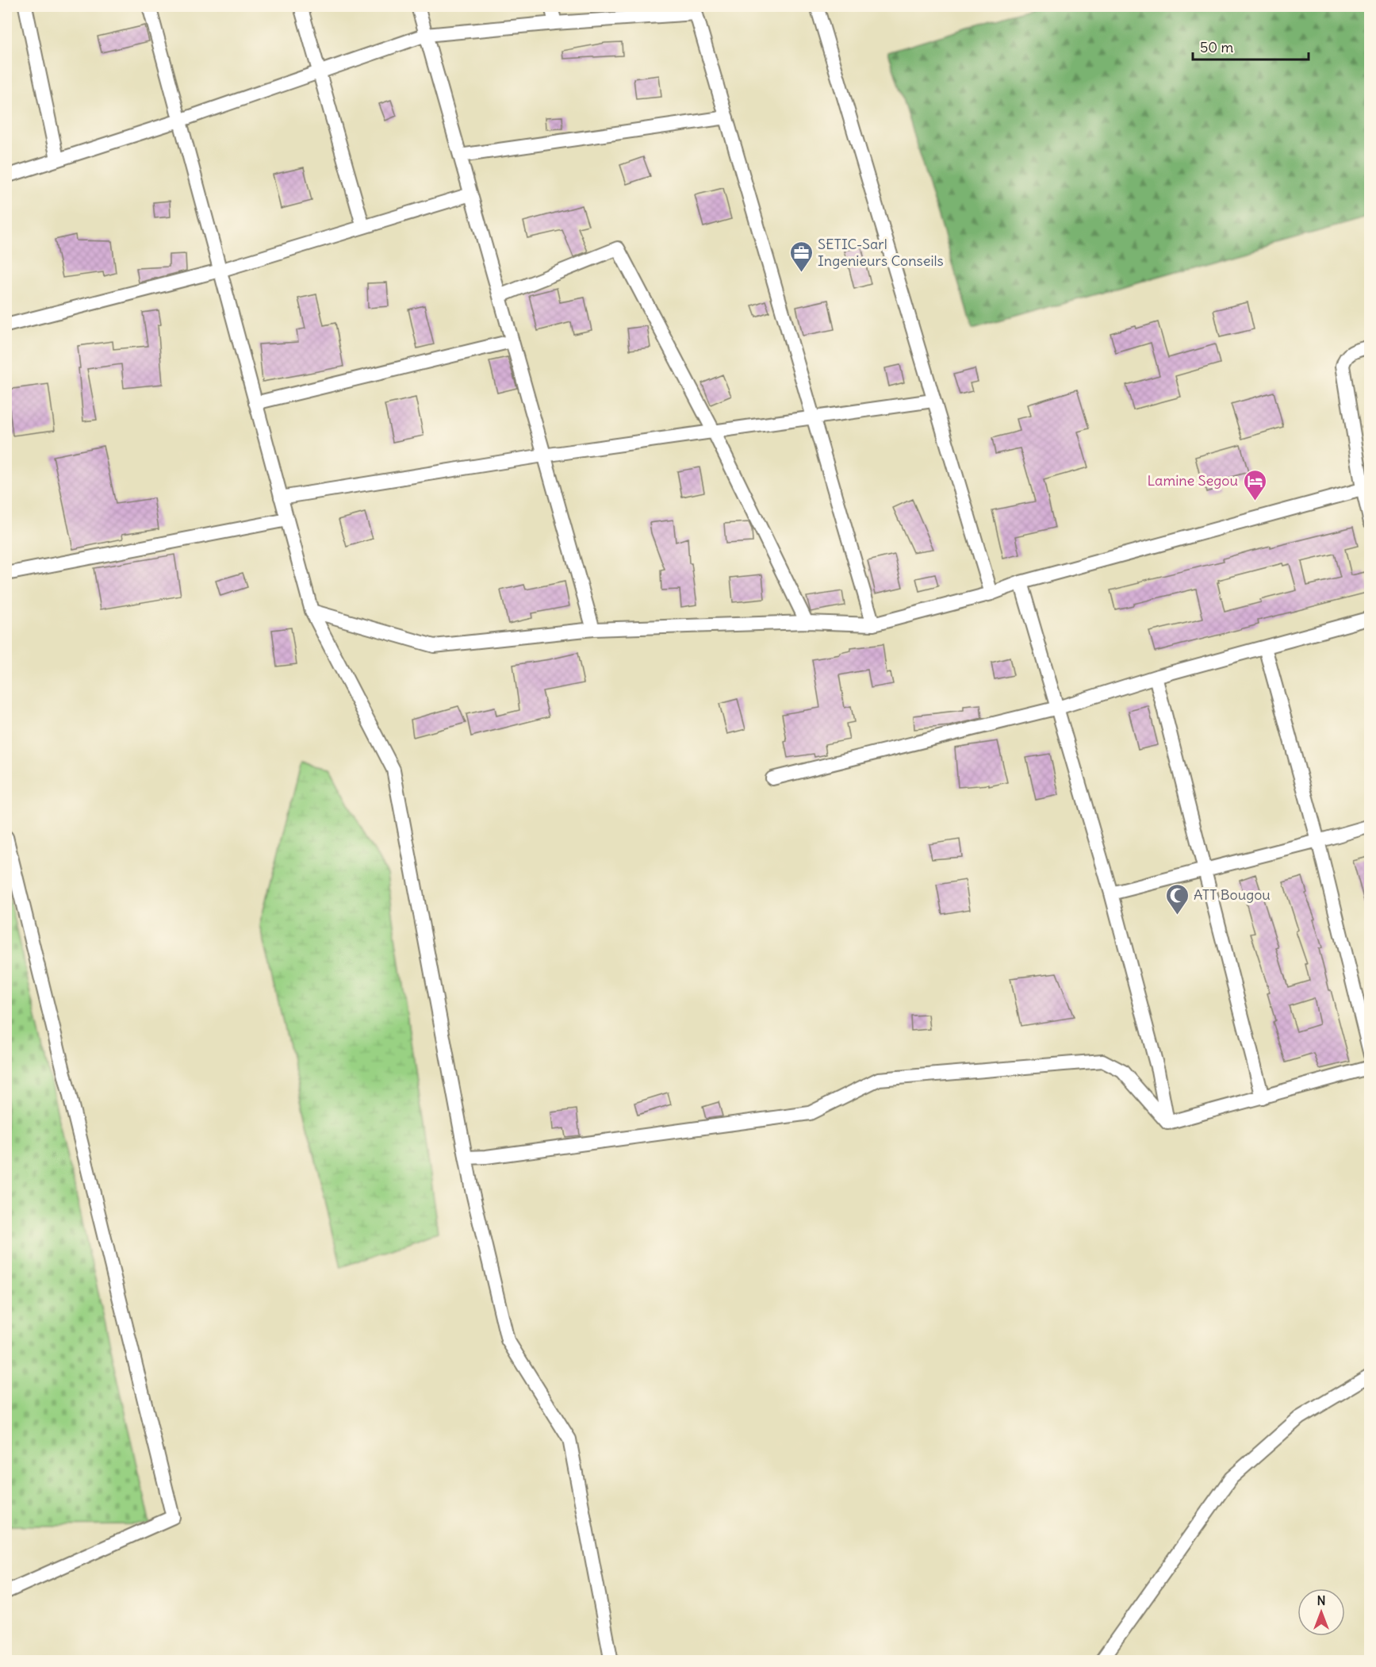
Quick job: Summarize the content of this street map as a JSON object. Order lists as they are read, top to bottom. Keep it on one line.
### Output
{"places":{"office":["SETIC-Sarl Ingenieurs Conseils"],"hotel":["Lamine Segou"],"mosque":["ATT Bougou"]},"scale_bar":"50 m","north":"top"}
